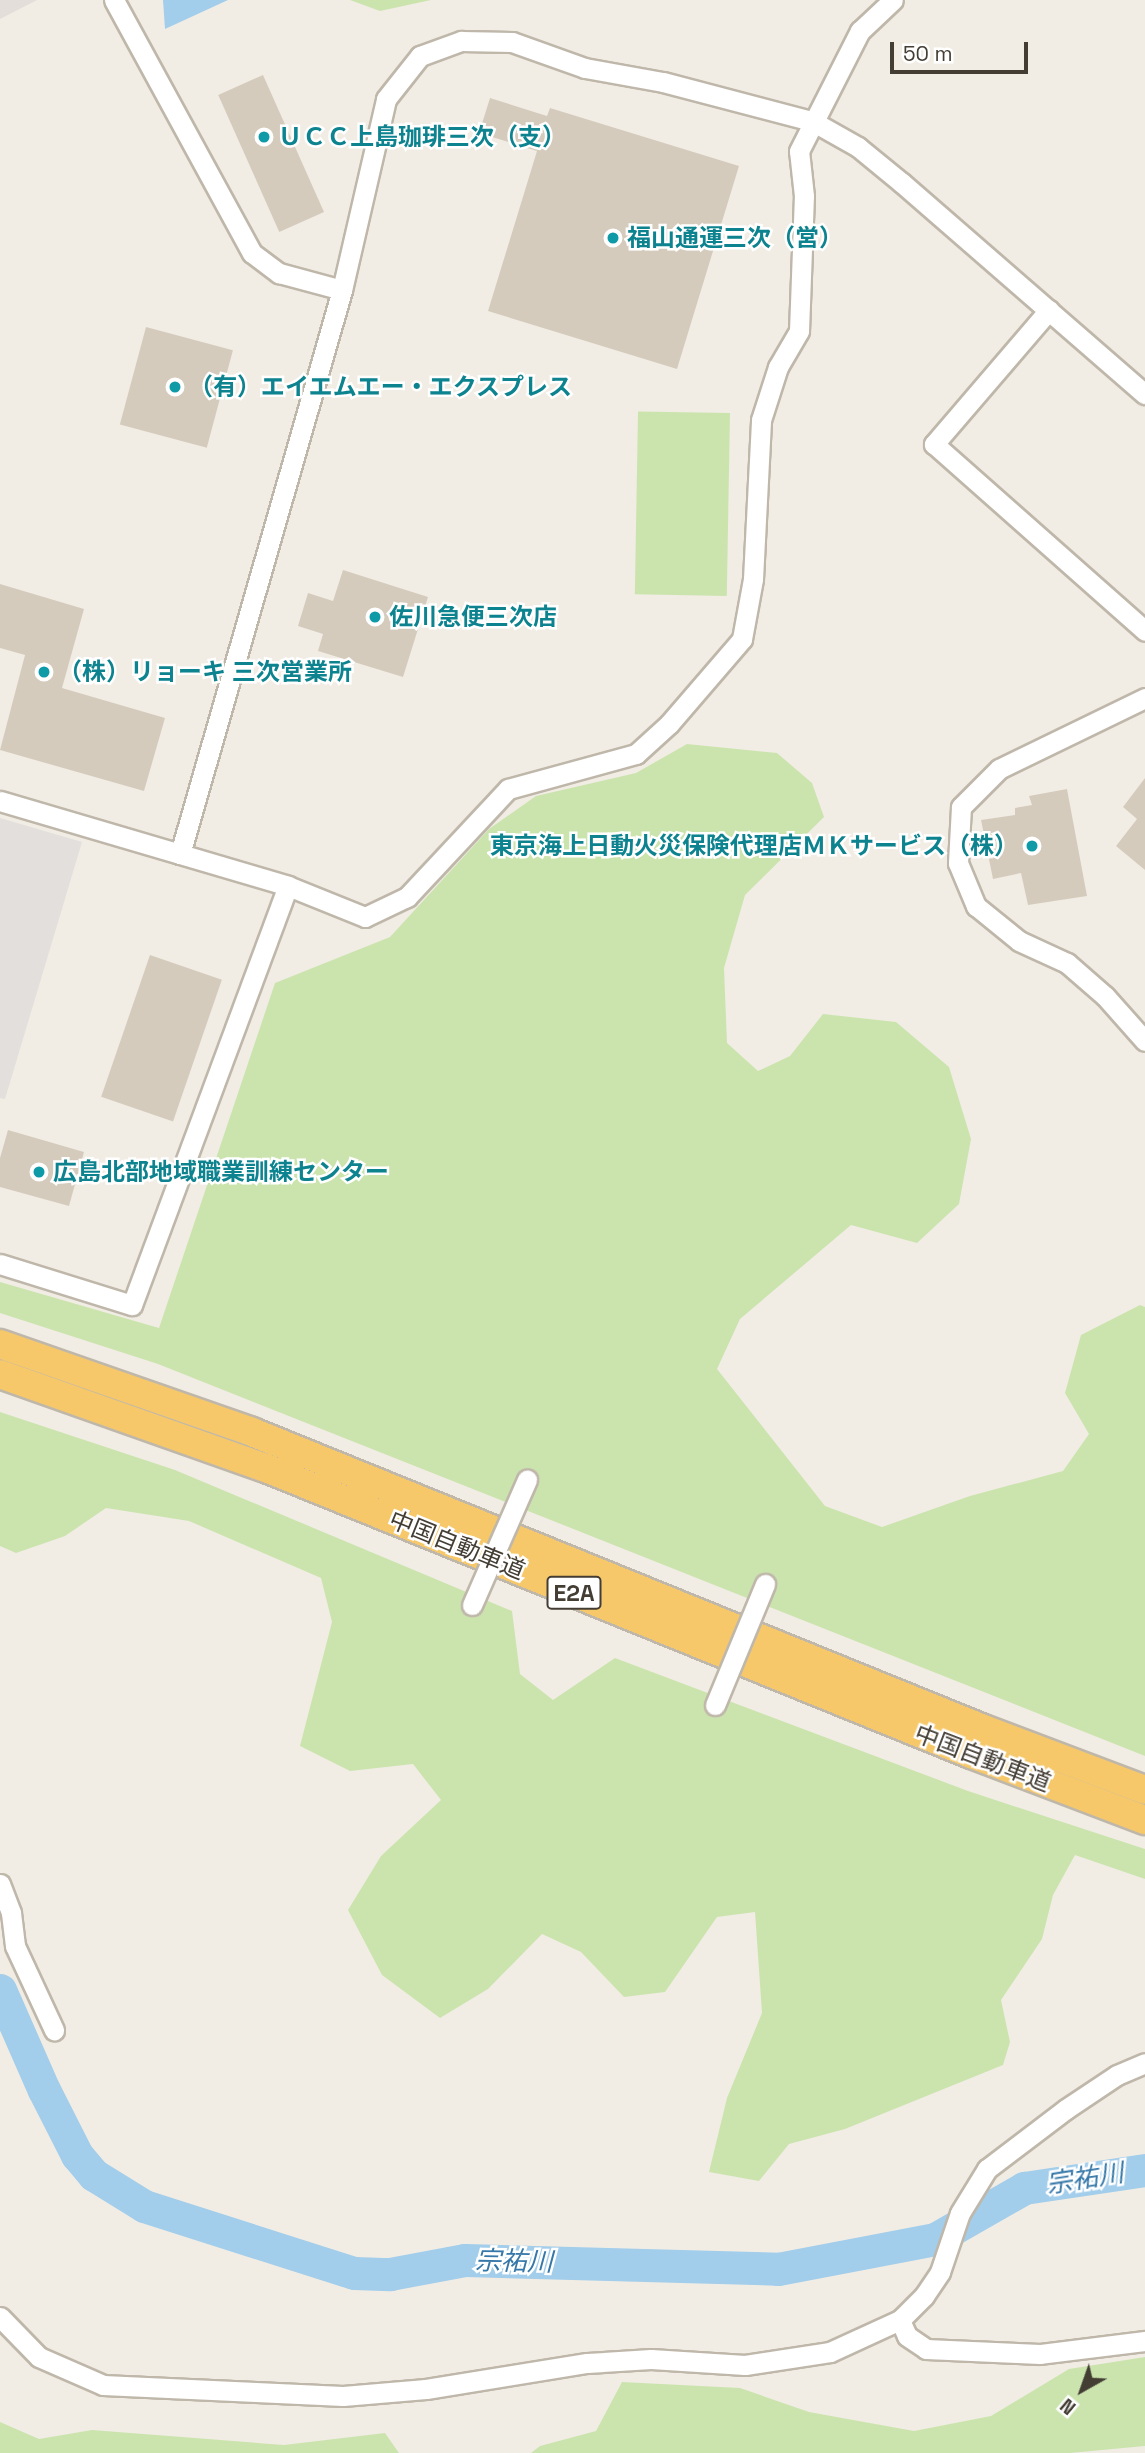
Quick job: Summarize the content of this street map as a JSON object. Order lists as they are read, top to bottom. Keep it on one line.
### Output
{"streets":{"highway":["中国自動車道","E2A"]},"water":["宗祐川"],"places":["ＵＣＣ上島珈琲三次（支）","福山通運三次（営）","（有）エイエムエー・エクスプレス","佐川急便三次店","（株）リョーキ 三次営業所","東京海上日動火災保険代理店ＭＫサービス（株）","広島北部地域職業訓練センター"],"scale_bar":"50 m","north":"bottom left"}
